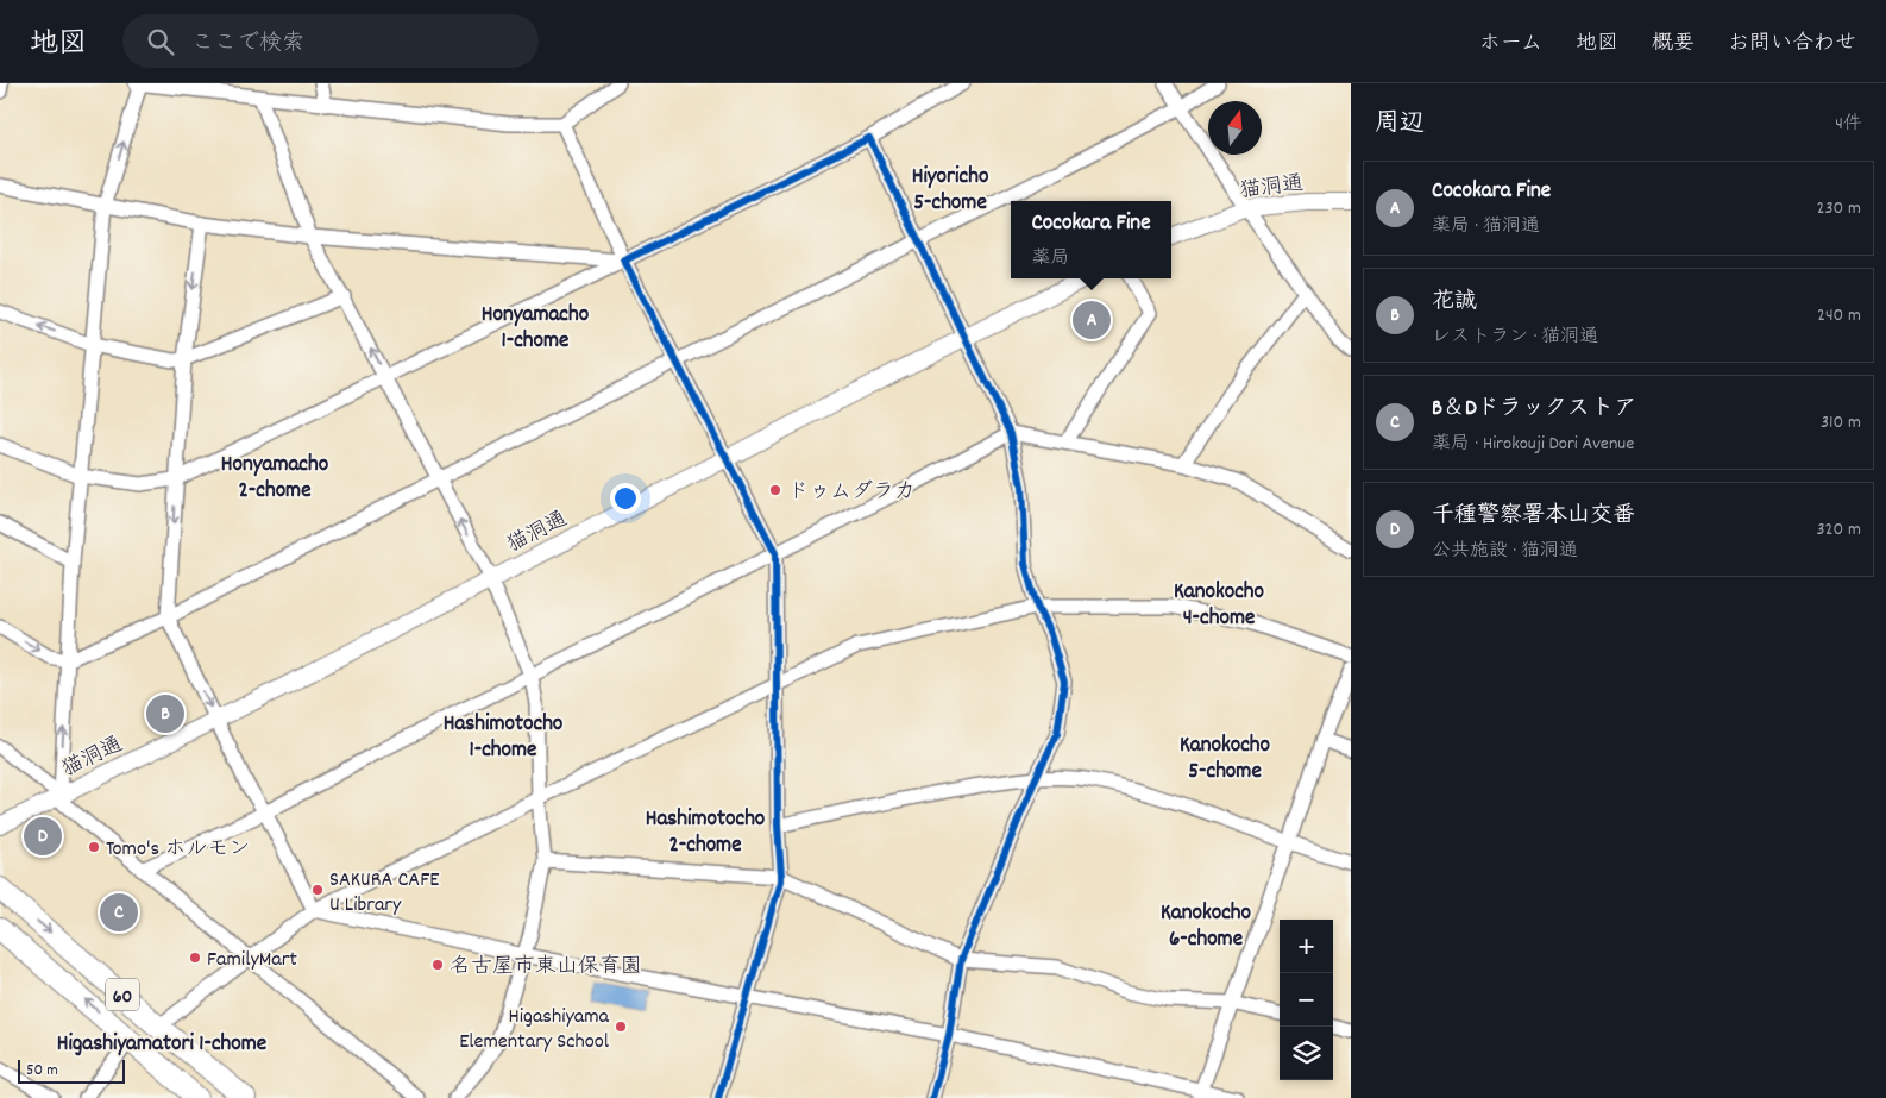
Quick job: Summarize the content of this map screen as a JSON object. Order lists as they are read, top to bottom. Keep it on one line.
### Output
{"streets":{"main road":["60"],"street":["猫洞通"]},"districts":["Hiyoricho 5-chome","Honyamacho 1-chome","Honyamacho 2-chome","Kanokocho 4-chome","Hashimotocho 1-chome","Kanokocho 5-chome","Hashimotocho 2-chome","Kanokocho 6-chome","Higashiyamatori 1-chome"],"places":["ドゥムダラカ","Tomo's ホルモン","SAKURA CAFE U Library","FamilyMart","名古屋市東山保育園","Higashiyama Elementary School"],"scale_bar":"50 m","north":"top","page":{"header":"地図","search":"ここで検索","nav":["ホーム","地図","概要","お問い合わせ"],"heading":["周辺","4件"],"list":[{"mark":"A","name":"Cocokara Fine","note":"薬局 · 猫洞通","value":"230 m"},{"mark":"B","name":"花誠","note":"レストラン · 猫洞通","value":"240 m"},{"mark":"C","name":"B＆Dドラックストア","note":"薬局 · Hirokouji Dori Avenue","value":"310 m"},{"mark":"D","name":"千種警察署本山交番","note":"公共施設 · 猫洞通","value":"320 m"}],"popup":["Cocokara Fine","薬局"],"pins":["A","B","D","C"],"map_buttons":["+","−"],"scale":"50 m"}}
